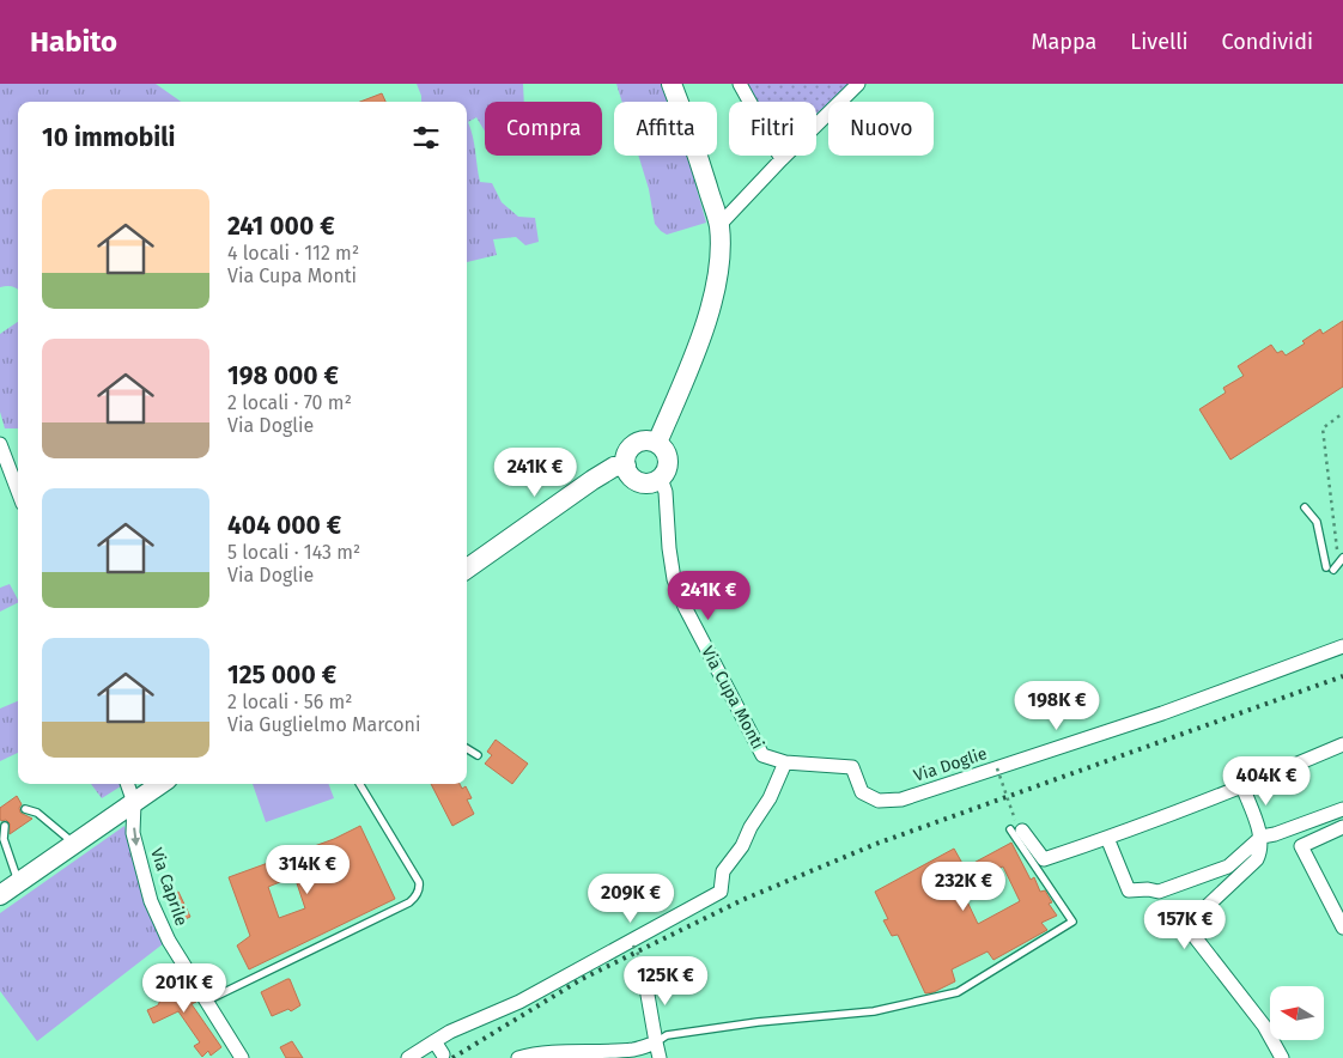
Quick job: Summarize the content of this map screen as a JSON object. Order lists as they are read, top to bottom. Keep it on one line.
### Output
{"streets":{"street":["Via Cupa Monti","Via Doglie","Via Caprile"]},"crossings":[["Via Cupa Monti","Via Doglie"]],"one_way":["Via Caprile"],"north":"left","page":{"header":"Habito","nav":["Mappa","Livelli","Condividi"],"chip":["Compra","Affitta","Filtri","Nuovo"],"heading":"10 immobili","list":[{"name":"241 000 €","note":"4 locali · 112 m² · Via Cupa Monti"},{"name":"198 000 €","note":"2 locali · 70 m² · Via Doglie"},{"name":"404 000 €","note":"5 locali · 143 m² · Via Doglie"},{"name":"125 000 €","note":"2 locali · 56 m² · Via Guglielmo Marconi"}],"price":["241K €","241K €","198K €","404K €","314K €","232K €","209K €","157K €","125K €","201K €"]}}
